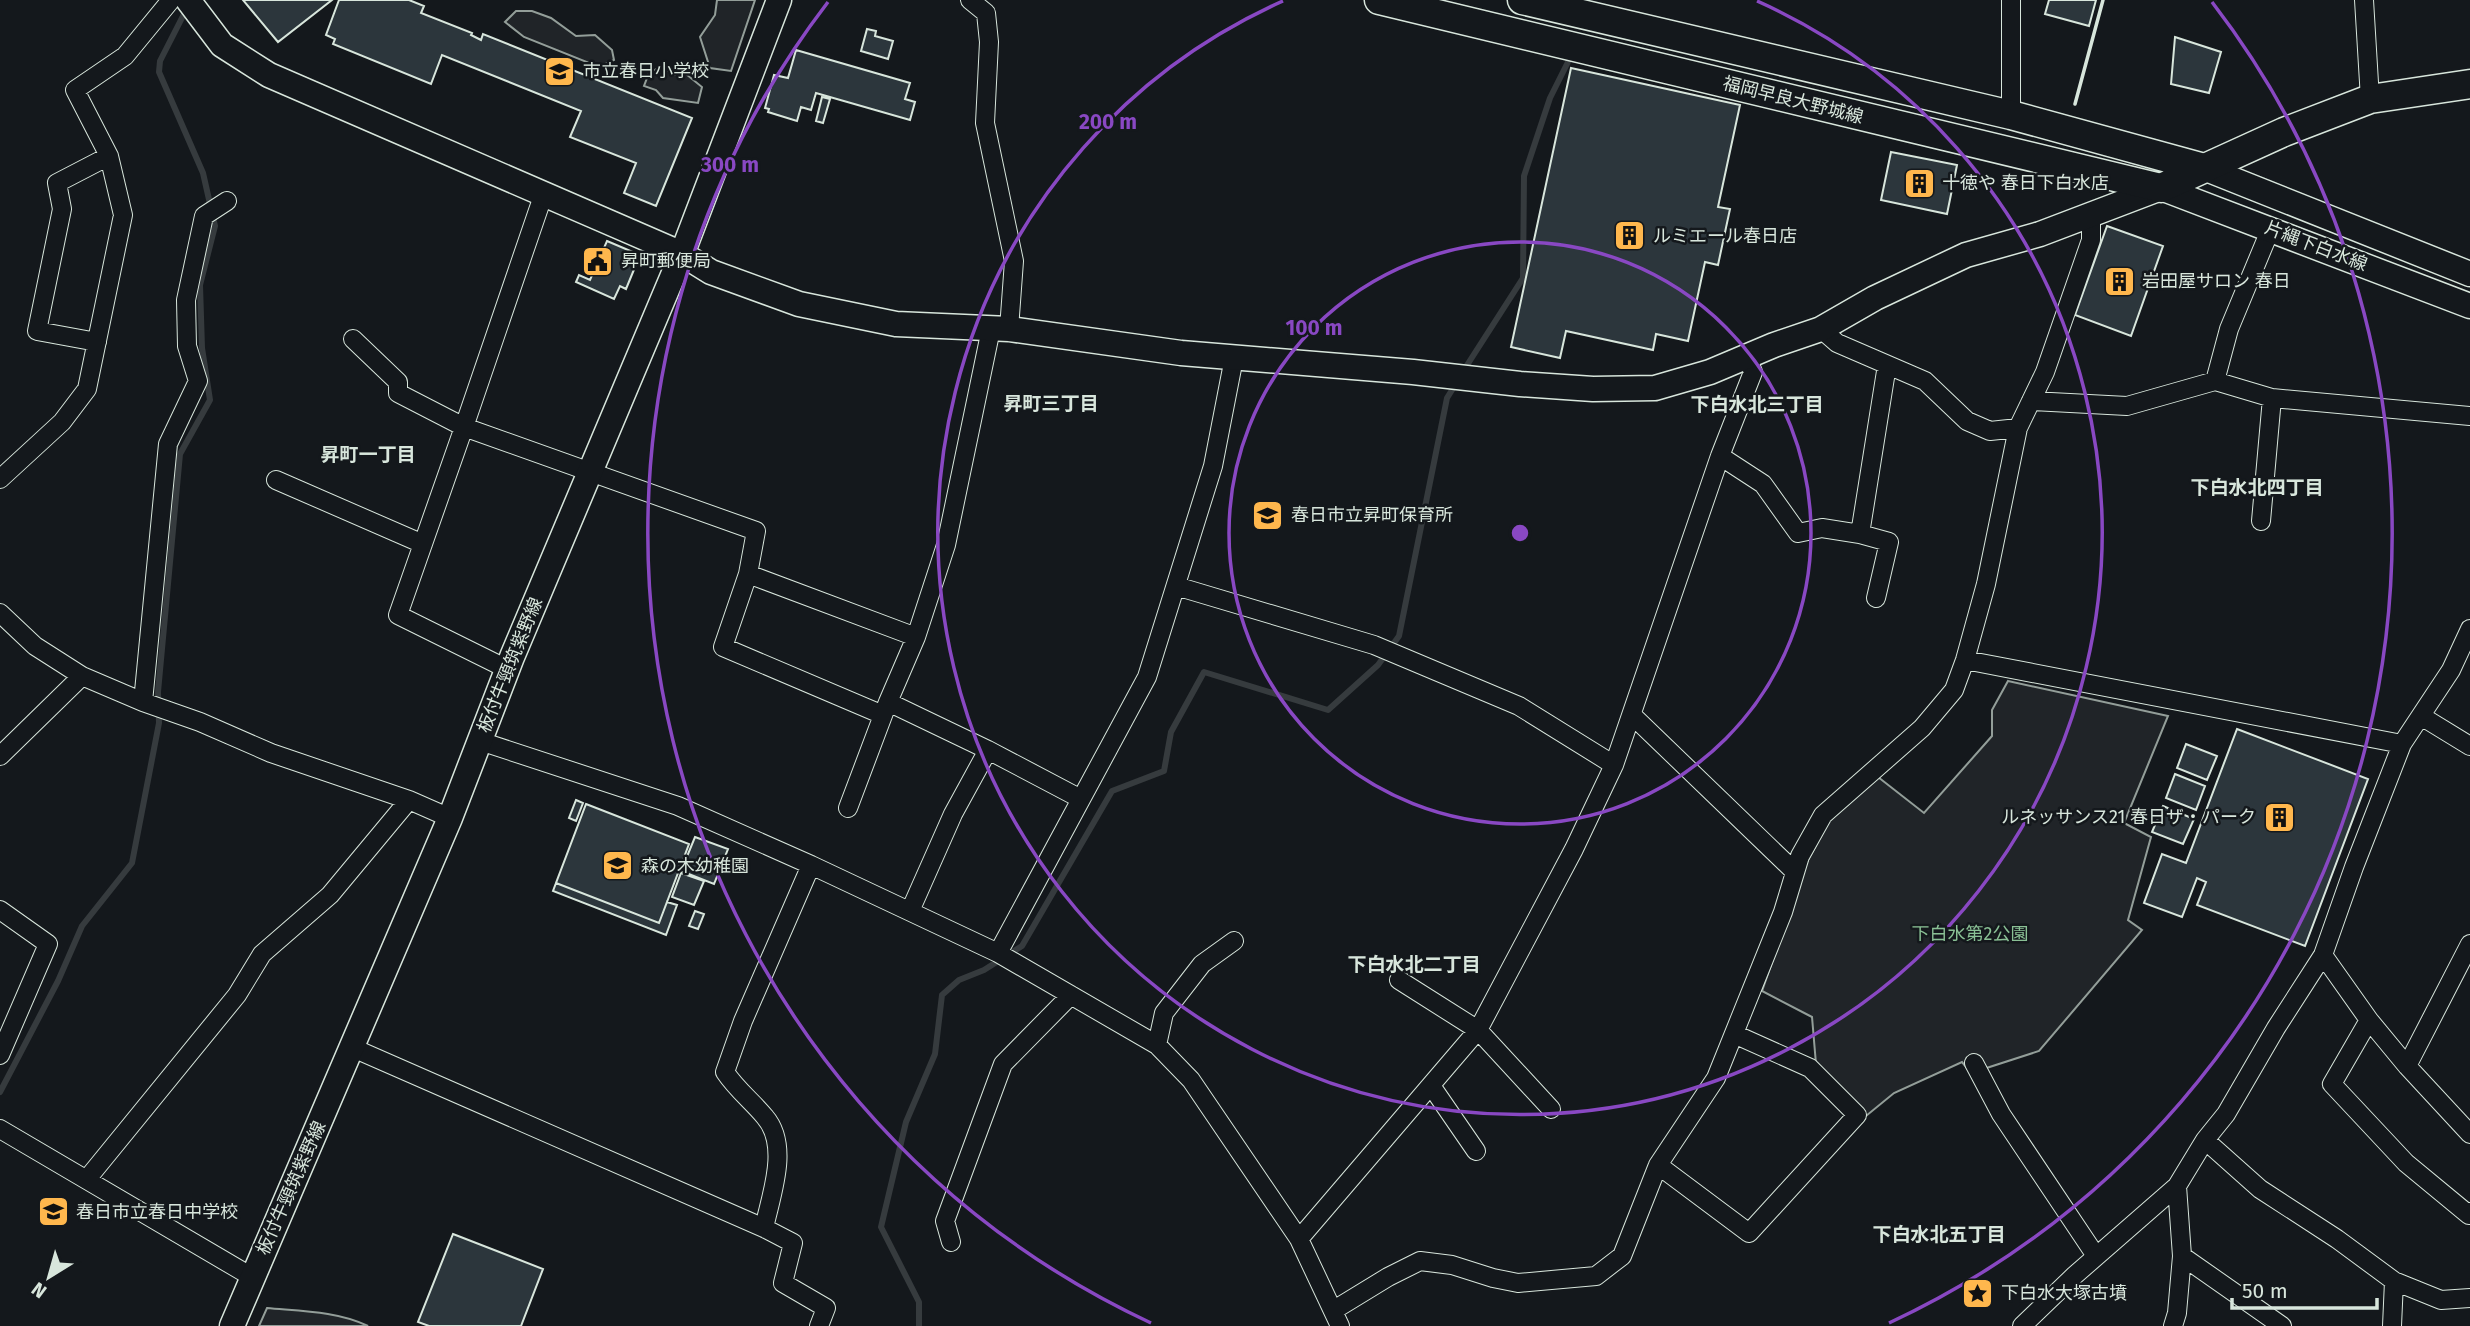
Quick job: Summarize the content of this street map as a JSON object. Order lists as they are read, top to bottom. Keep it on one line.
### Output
{"streets":{"main road":["福岡早良大野城線"],"street":["片縄下白水線","板付牛頸筑紫野線"]},"crossings":[["福岡早良大野城線","片縄下白水線"]],"districts":["昇町三丁目","下白水北三丁目","昇町一丁目","下白水北四丁目","下白水北二丁目","下白水北五丁目"],"parks":["下白水第2公園"],"places":{"school or university":["市立春日小学校","春日市立昇町保育所","森の木幼稚園","春日市立春日中学校"],"building":["十徳や 春日下白水店","ルミエール春日店","岩田屋サロン 春日","ルネッサンス21 春日ザ・パーク"],"public building":["昇町郵便局"],"place":["下白水大塚古墳"]},"scale_bar":"50 m","north":"bottom left","rings":["200 m","300 m","100 m"]}
